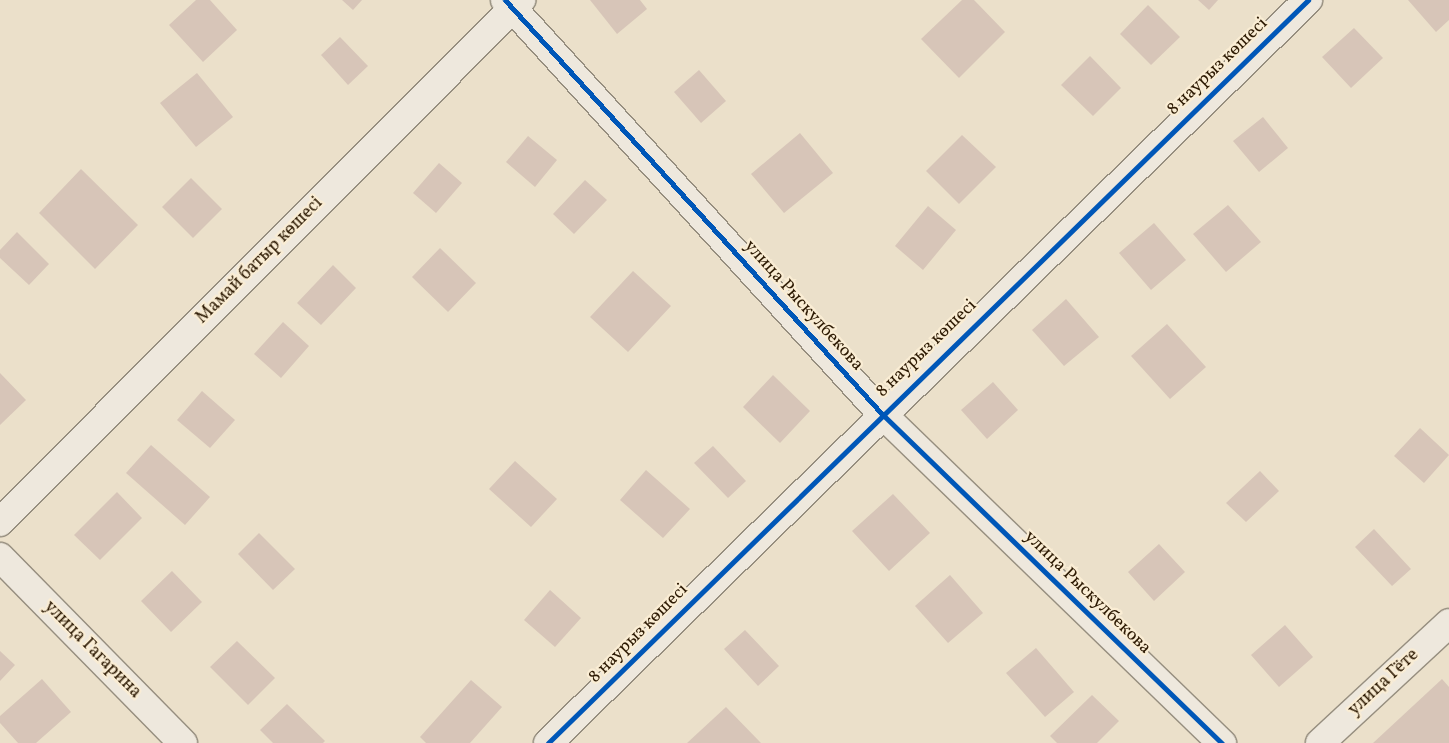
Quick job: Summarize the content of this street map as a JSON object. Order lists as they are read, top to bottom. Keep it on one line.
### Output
{"streets":{"street":["8 наурыз көшесі","Мамай батыр көшесі","улица Рыскулбекова","улица Гагарина","улица Гёте"]},"crossings":[["8 наурыз көшесі","улица Рыскулбекова"],["Мамай батыр көшесі","улица Рыскулбекова"]]}
